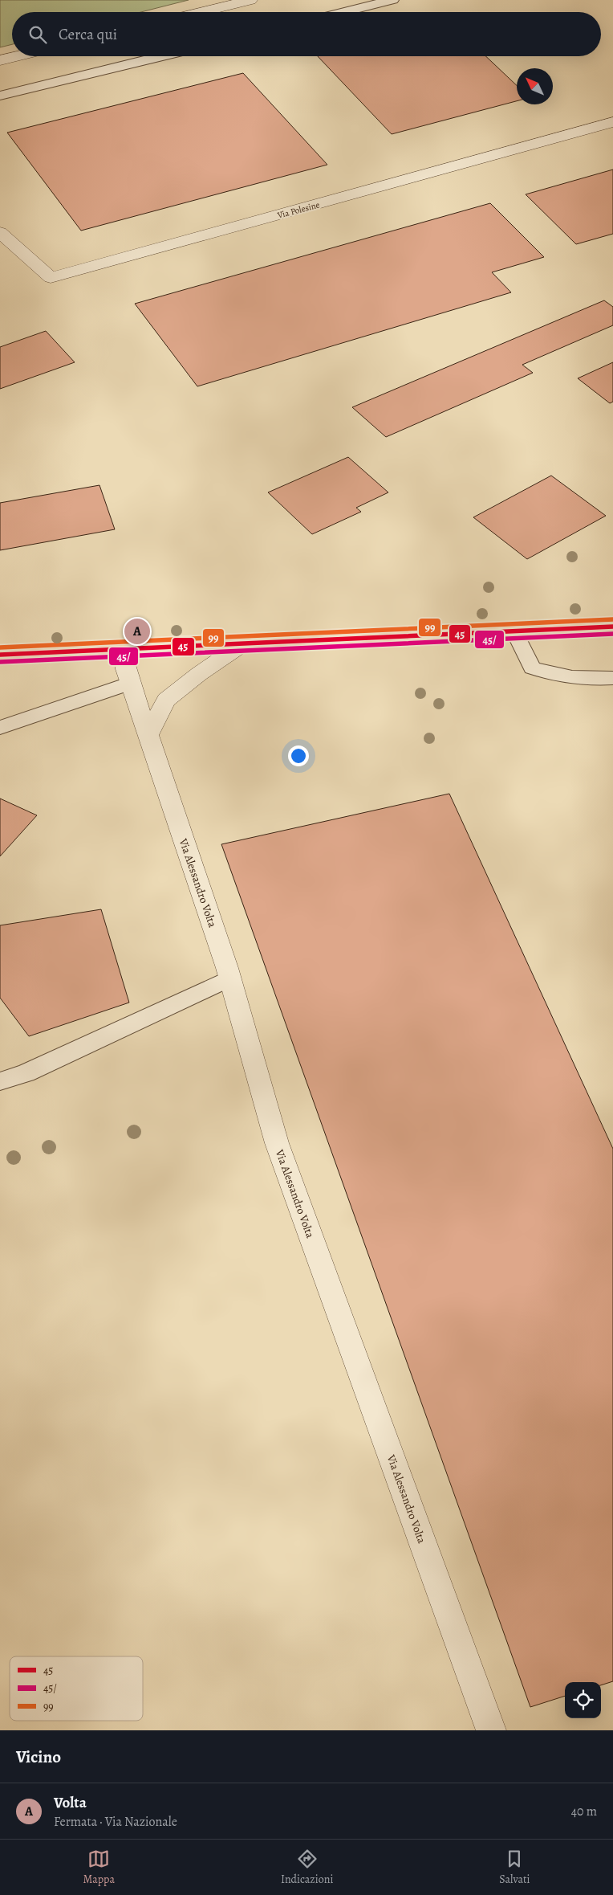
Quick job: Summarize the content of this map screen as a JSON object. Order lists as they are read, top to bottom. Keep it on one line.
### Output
{"streets":{"street":["Via Polesine","Via Alessandro Volta"]},"lines":["transit line 99","transit line 45","transit line 45/"],"legend":["45","45/","99"],"north":"top left","page":{"search":"Cerca qui","pins":"A","heading":"Vicino","list":[{"mark":"A","name":"Volta","note":"Fermata · Via Nazionale","value":"40 m"}],"nav":["Mappa","Indicazioni","Salvati"]}}
